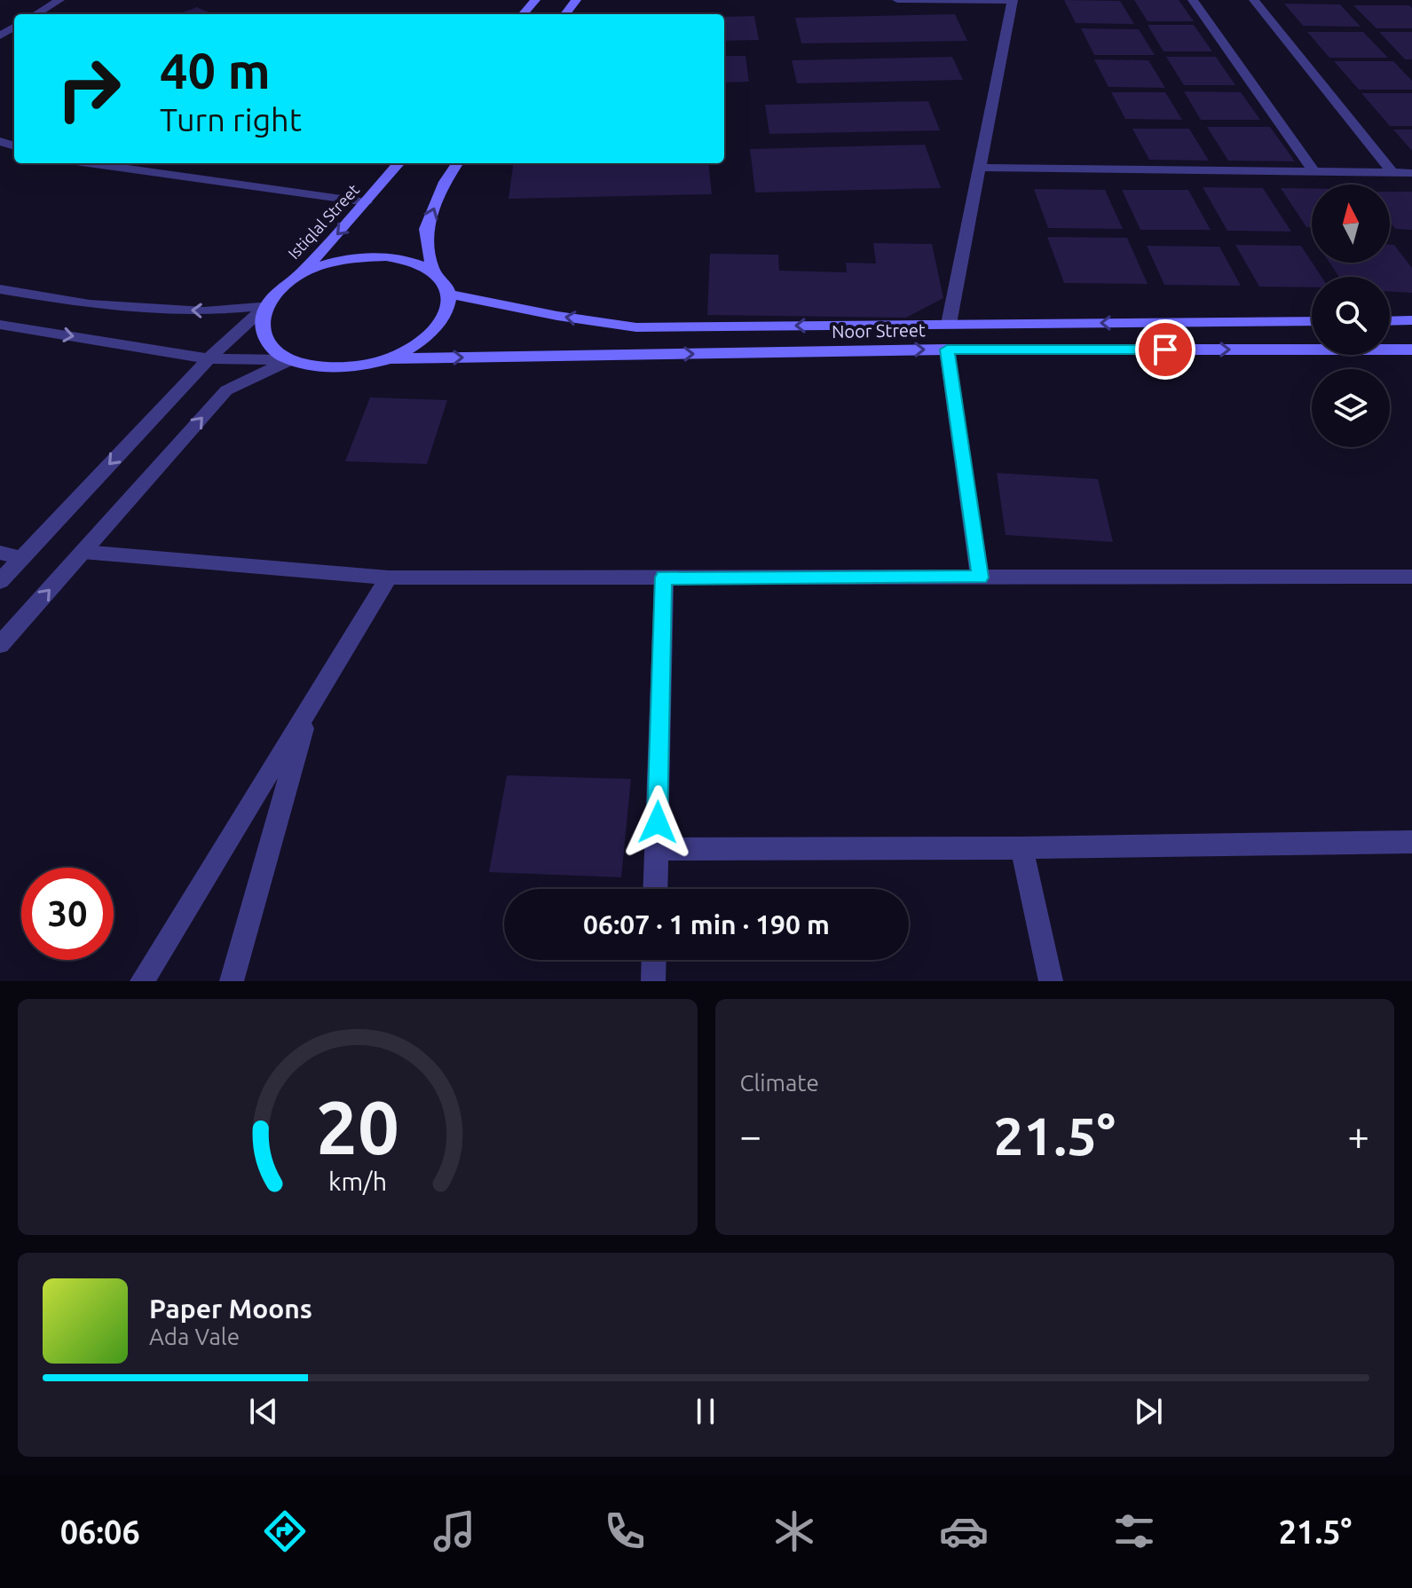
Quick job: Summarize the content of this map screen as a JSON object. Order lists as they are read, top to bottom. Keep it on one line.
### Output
{"streets":{"main road":["Istiqlal Street","Noor Street"]},"crossings":[["Istiqlal Street","Noor Street"]],"north":"top","page":{"turn":["40 m","Turn right"],"limit":"30","trip":"06:07 · 1 min · 190 m","tile":"Climate","heat":["−","21.5°","+"],"song":["Paper Moons","Ada Vale"],"tabs":["06:06","21.5°"],"gauge":["20","km/h"]}}
